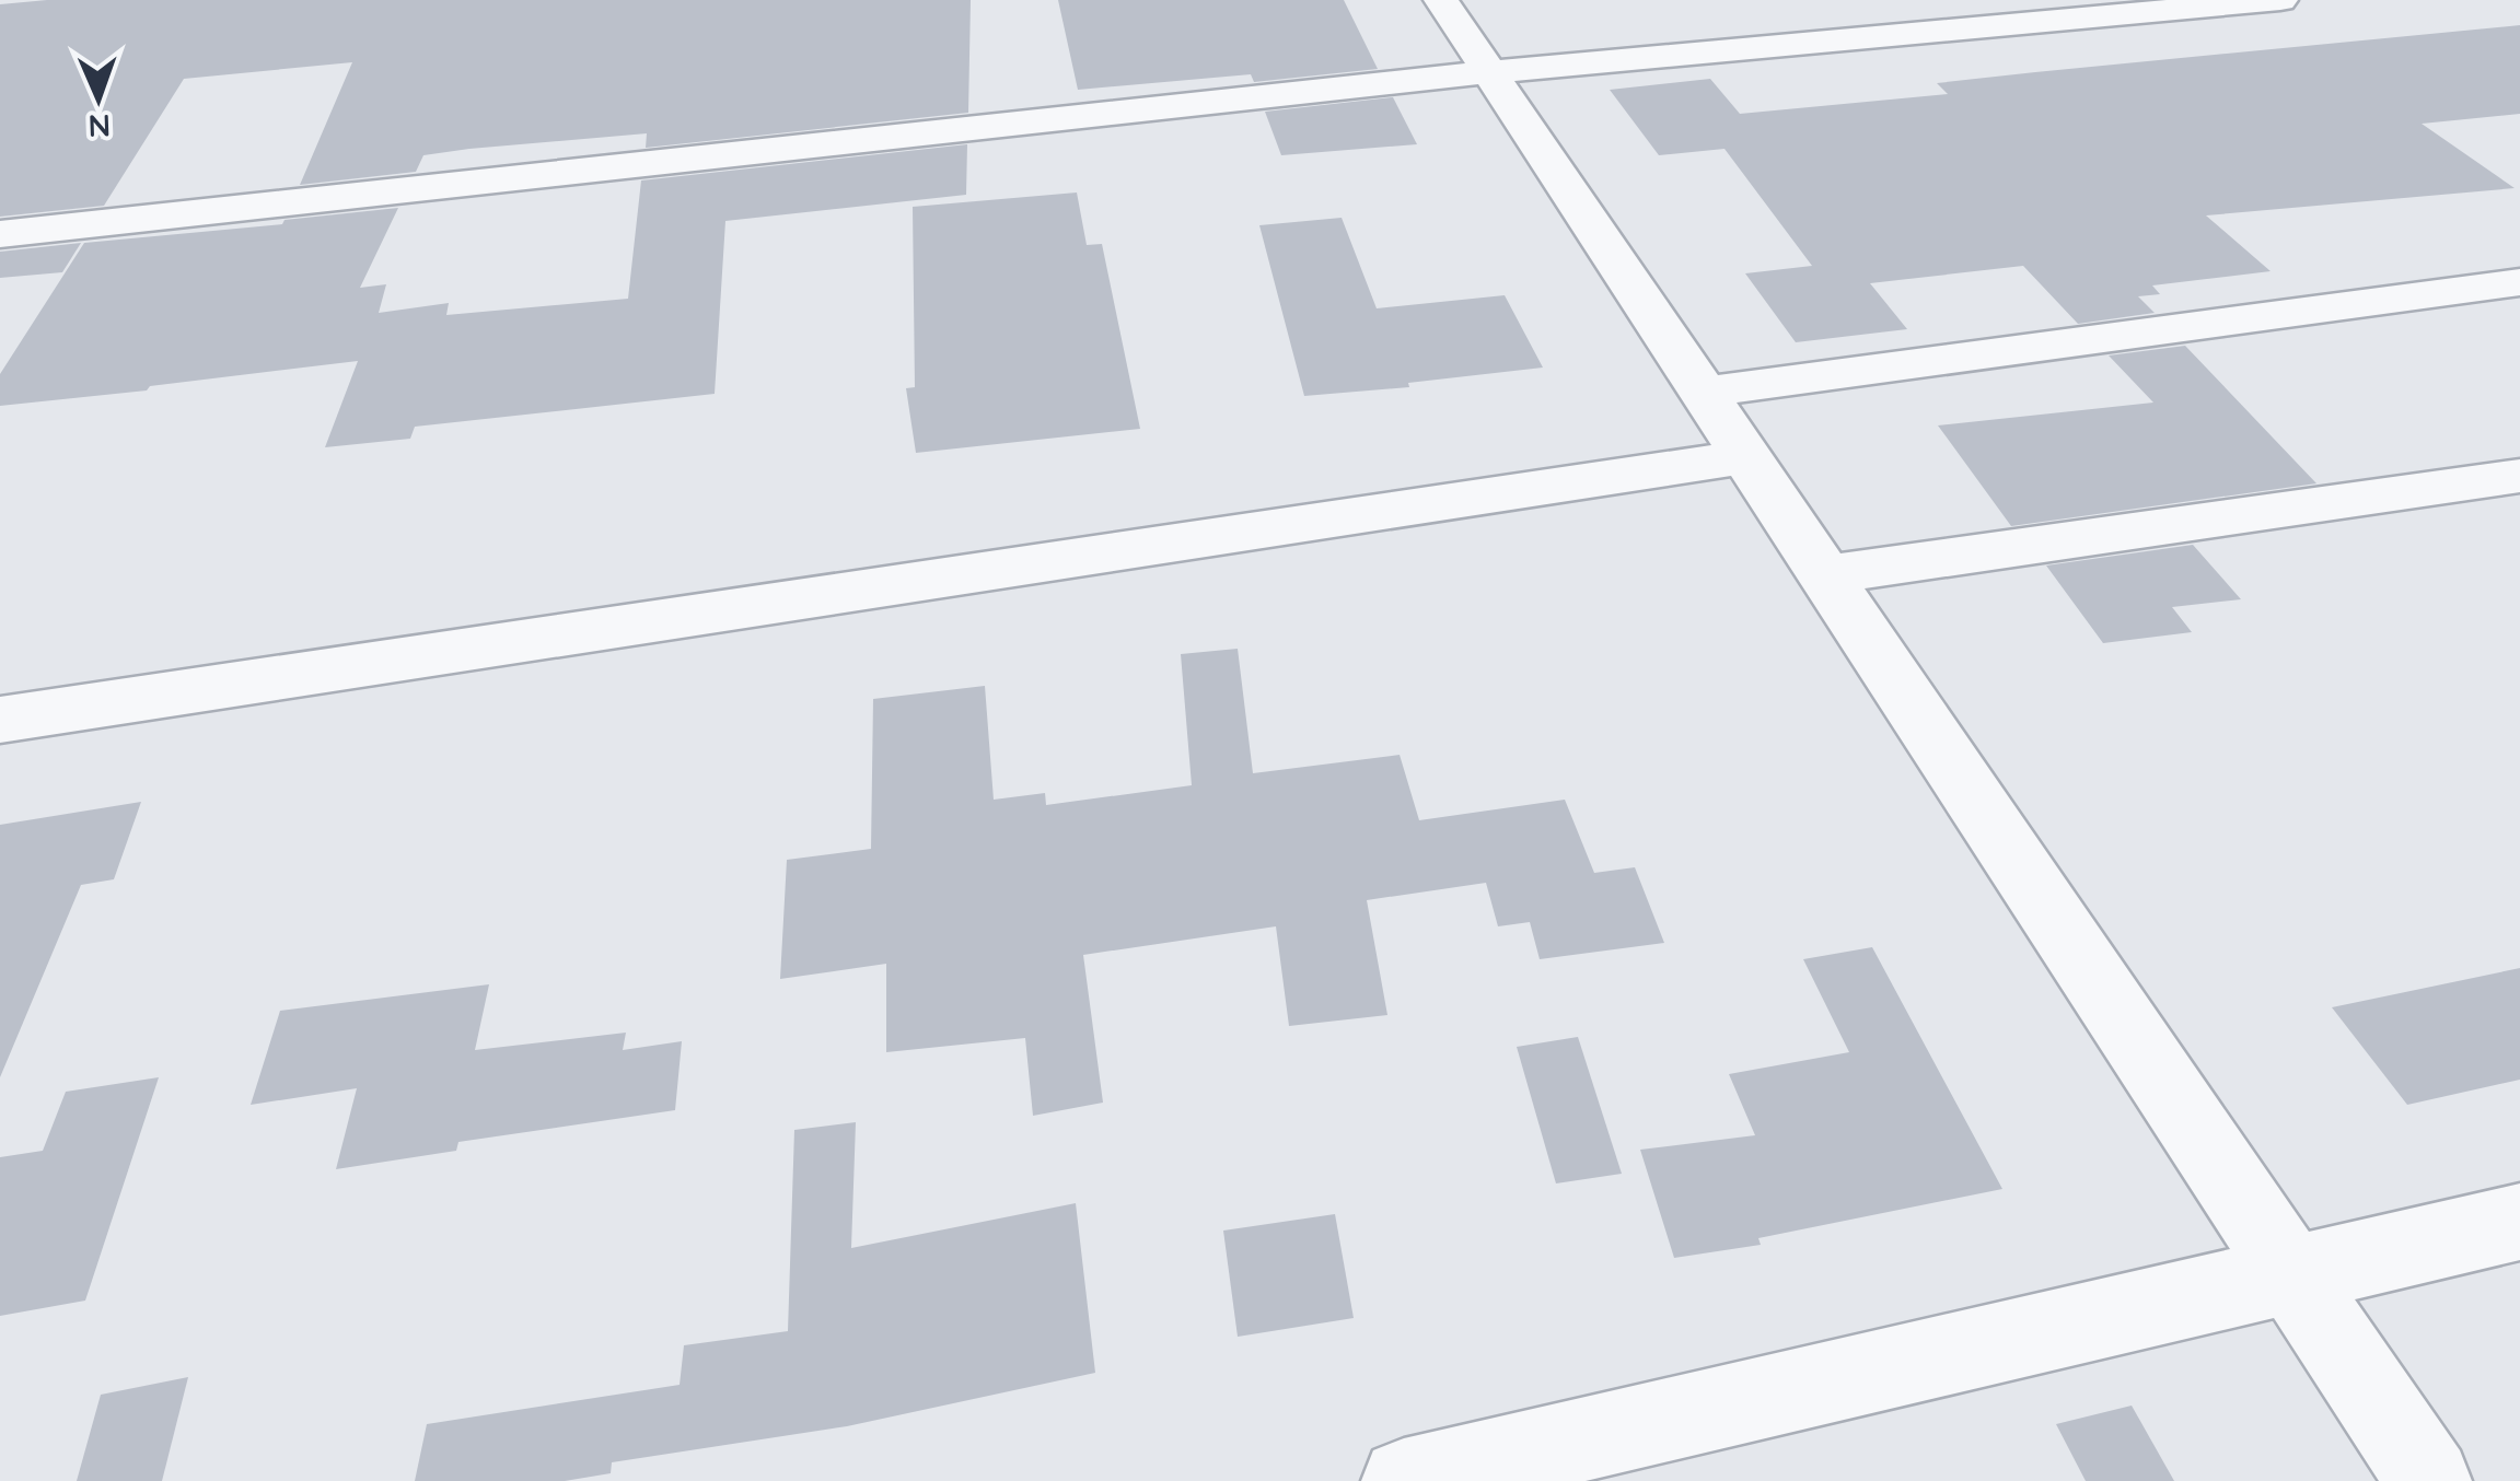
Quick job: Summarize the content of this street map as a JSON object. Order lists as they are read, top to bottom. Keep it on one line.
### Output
{"north":"bottom"}
